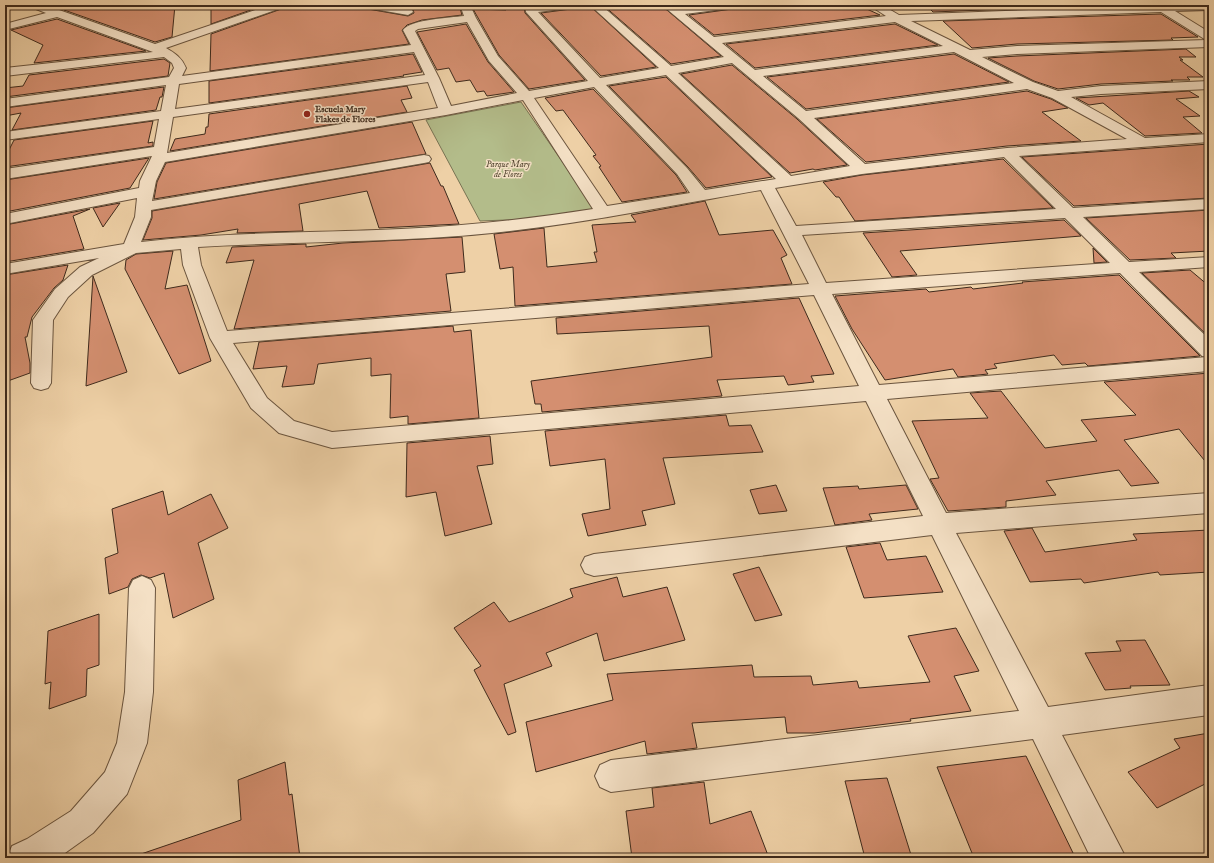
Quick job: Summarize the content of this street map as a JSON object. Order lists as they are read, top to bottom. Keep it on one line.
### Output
{"parks":["Parque Mary de Flores"],"places":["Escuela Mary Flakes de Flores"]}
